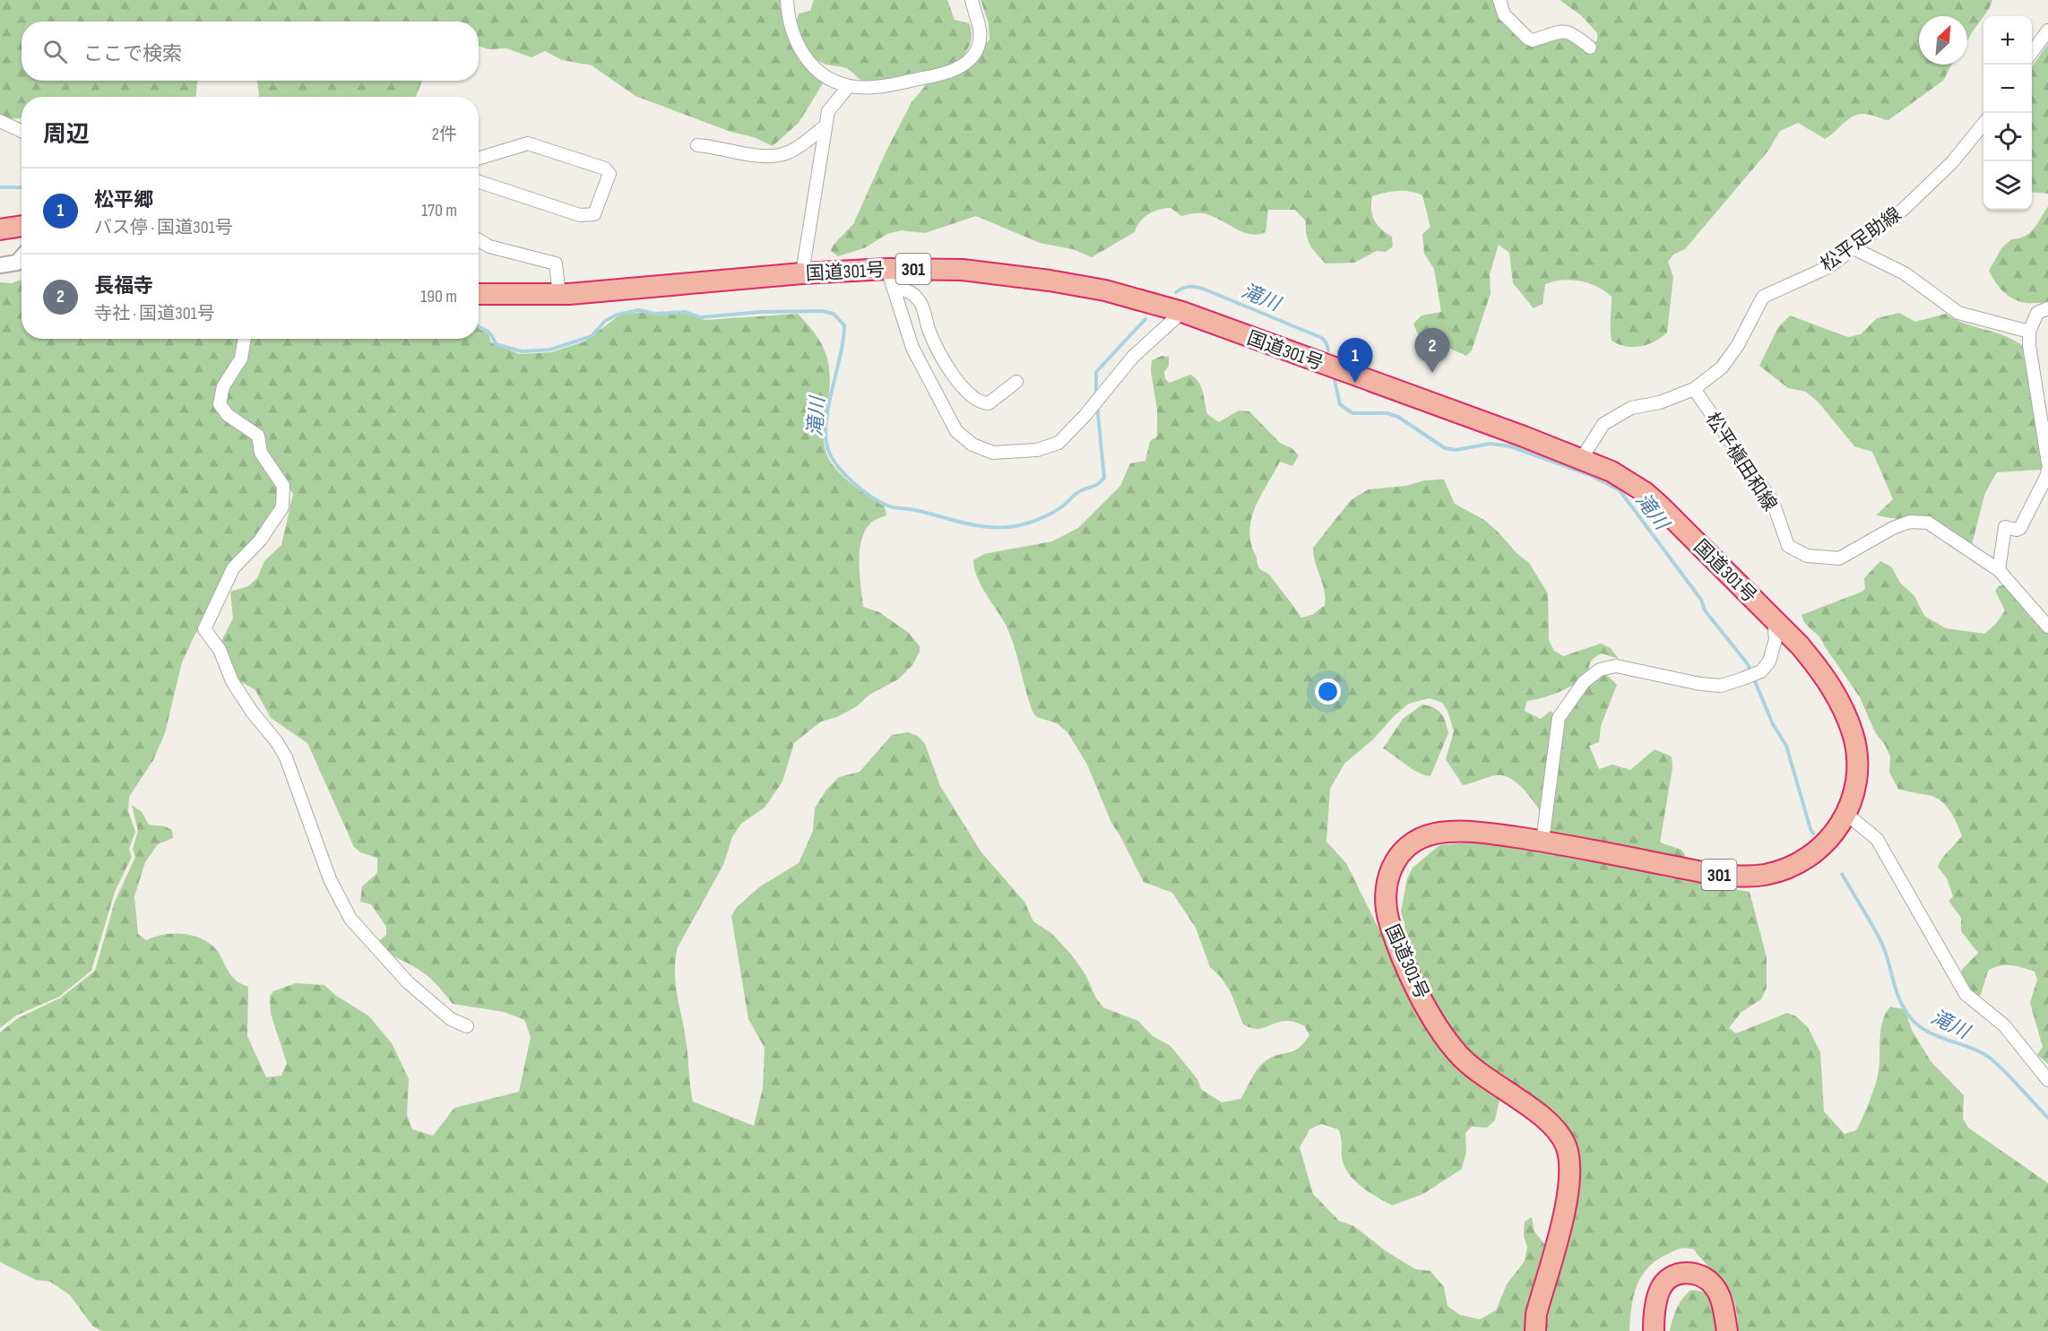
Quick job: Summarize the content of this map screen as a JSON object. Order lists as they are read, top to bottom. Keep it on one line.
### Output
{"streets":{"highway":["301","国道301号"],"street":["松平足助線","松平槇田和線"]},"crossings":[["松平足助線","国道301号"],["松平足助線","松平槇田和線"]],"water":["滝川"],"north":"top right","page":{"map_buttons":["+","−"],"search":"ここで検索","heading":["周辺","2件"],"list":[{"mark":"1","name":"松平郷","note":"バス停 · 国道301号","value":"170 m"},{"mark":"2","name":"長福寺","note":"寺社 · 国道301号","value":"190 m"}],"pins":["2","1"]}}
